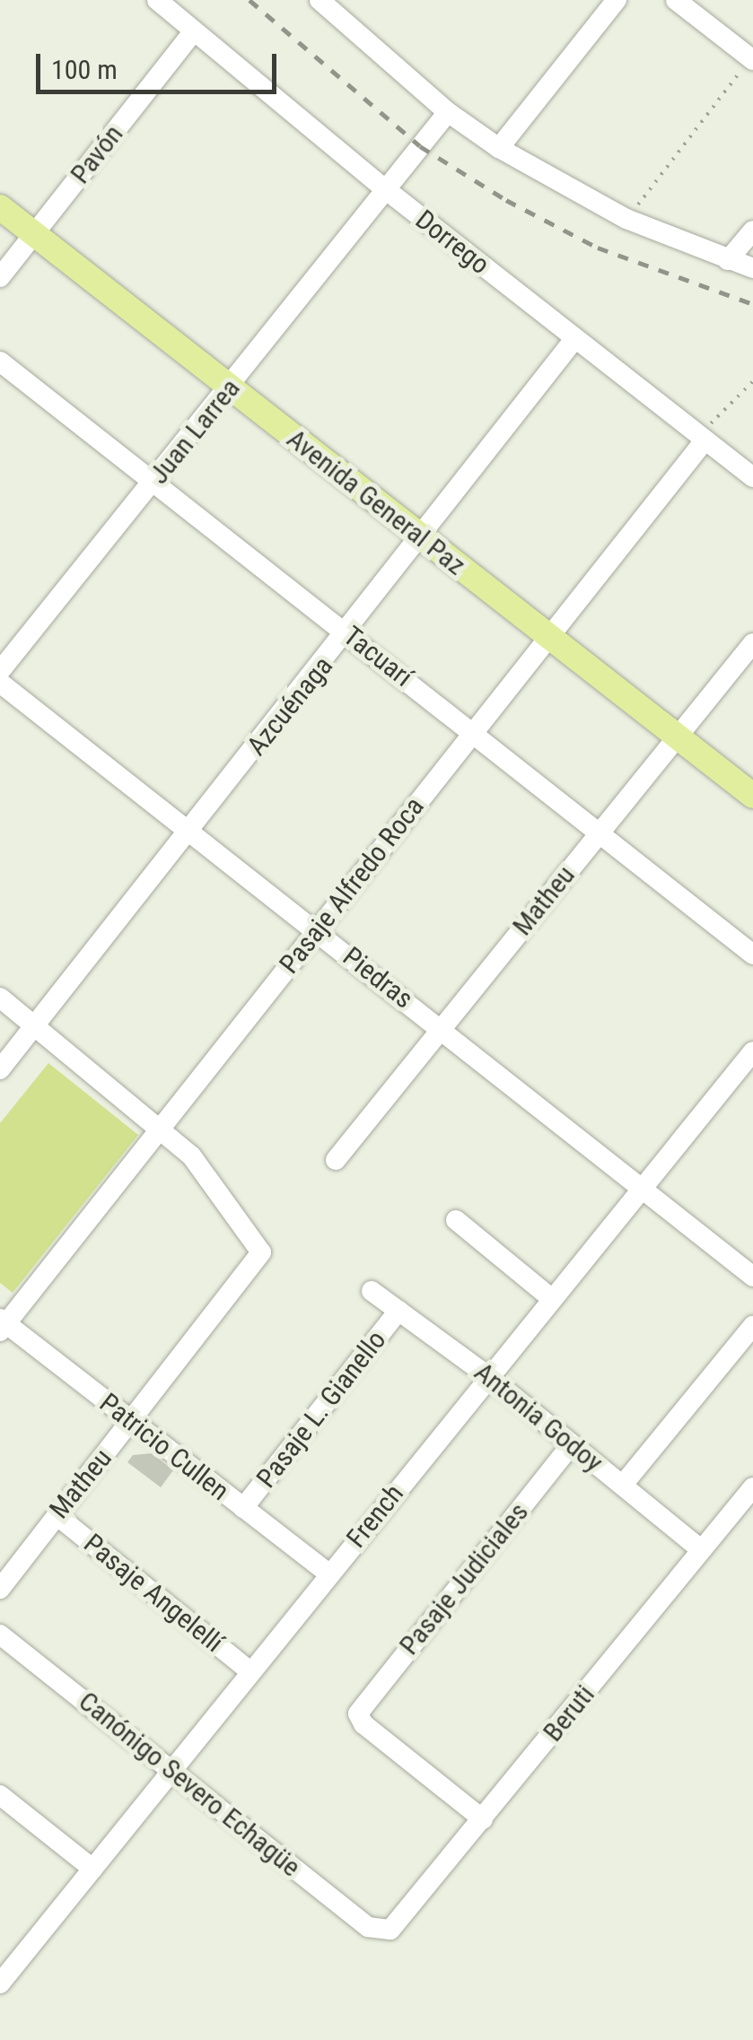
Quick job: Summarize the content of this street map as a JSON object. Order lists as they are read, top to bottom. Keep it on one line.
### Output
{"streets":{"main road":["Avenida General Paz"],"street":["Pavón","Dorrego","Juan Larrea","Tacuarí","Azcuénaga","Pasaje Alfredo Roca","Matheu","Piedras","Pasaje L. Gianello","Antonia Godoy","Patricio Cullen","French","Pasaje Judiciales","Pasaje Angelellí","Beruti","Canónigo Severo Echagüe"]},"crossings":[["Pavón","Dorrego"],["Pavón","Avenida General Paz"],["Dorrego","Juan Larrea"],["Dorrego","Azcuénaga"],["Dorrego","Pasaje Alfredo Roca"],["Juan Larrea","Avenida General Paz"],["Juan Larrea","Tacuarí"],["Avenida General Paz","Azcuénaga"],["Avenida General Paz","Pasaje Alfredo Roca"],["Avenida General Paz","Matheu"],["Tacuarí","Azcuénaga"],["Tacuarí","Pasaje Alfredo Roca"],["Tacuarí","Matheu"],["Azcuénaga","Piedras"],["Pasaje Alfredo Roca","Matheu"],["Pasaje Alfredo Roca","Piedras"],["Pasaje Alfredo Roca","Patricio Cullen"],["Matheu","Piedras"],["Matheu","Patricio Cullen"],["Matheu","Pasaje Angelellí"],["Piedras","French"],["Pasaje L. Gianello","Antonia Godoy"],["Pasaje L. Gianello","Patricio Cullen"],["Antonia Godoy","French"],["Antonia Godoy","Pasaje Judiciales"],["Antonia Godoy","Beruti"],["Patricio Cullen","French"],["French","Pasaje Angelellí"],["French","Canónigo Severo Echagüe"],["Pasaje Judiciales","Beruti"],["Beruti","Canónigo Severo Echagüe"]],"scale_bar":"100 m"}
